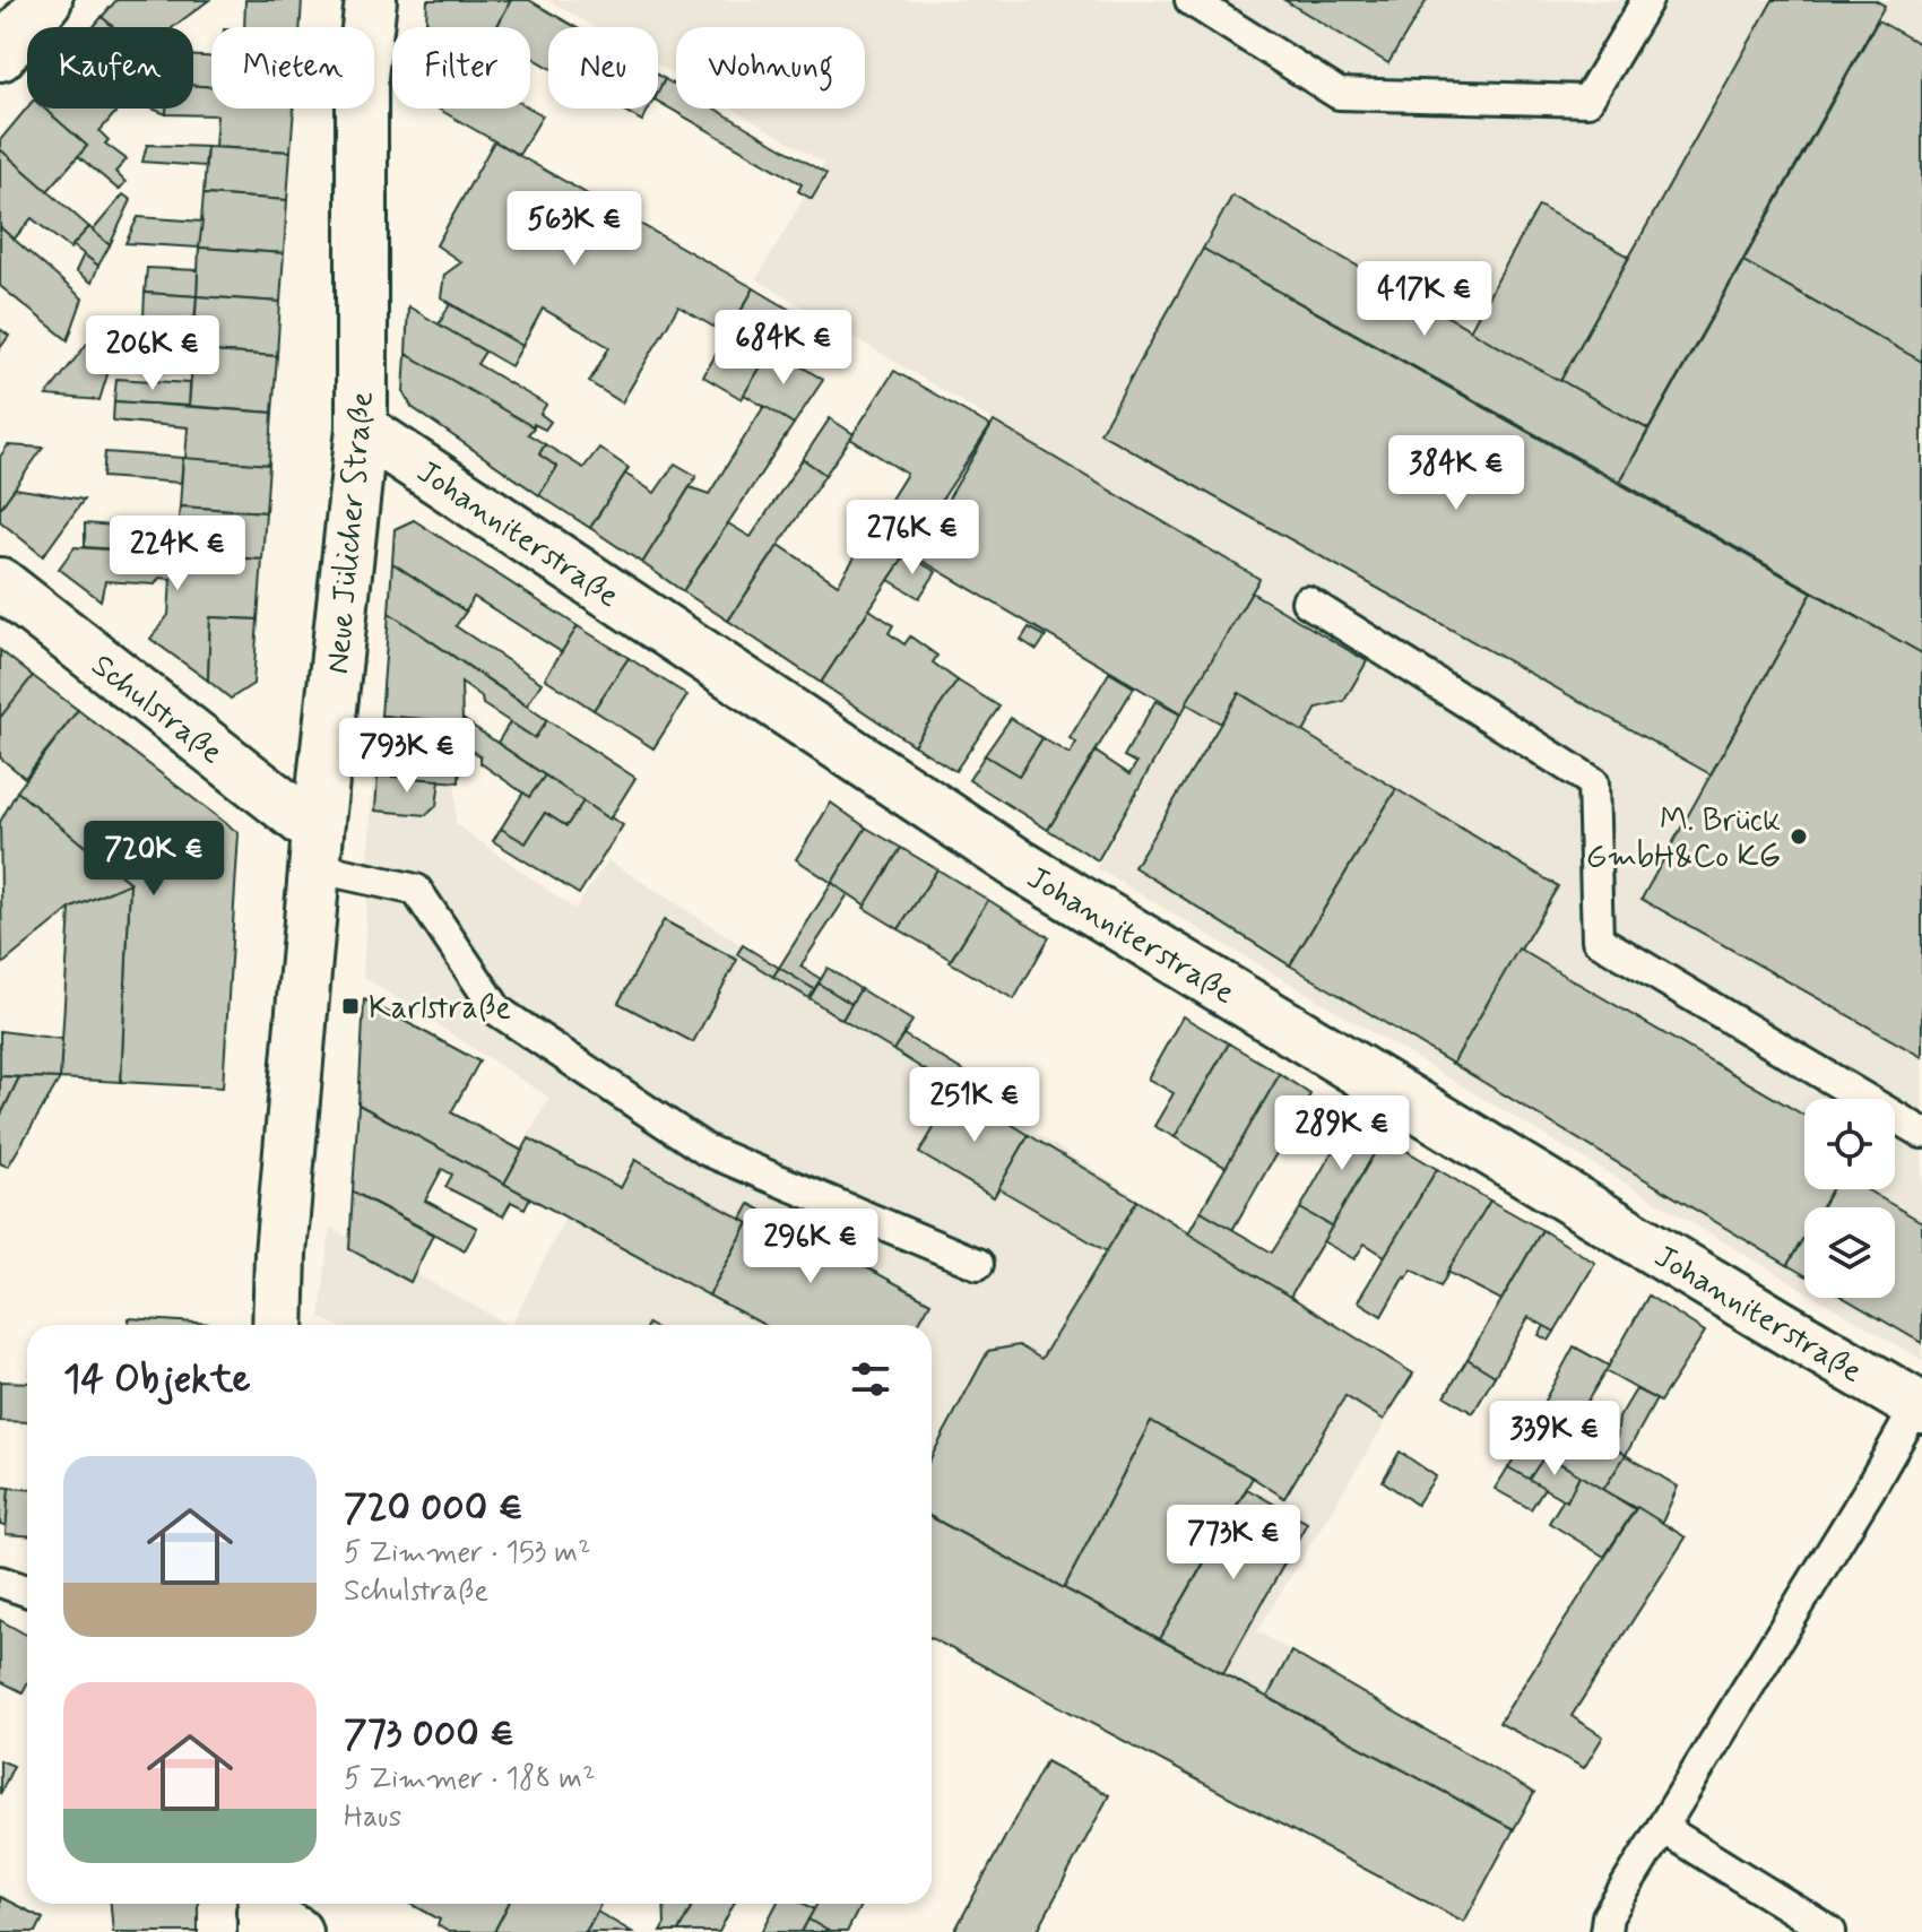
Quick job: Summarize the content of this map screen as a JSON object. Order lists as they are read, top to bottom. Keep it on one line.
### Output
{"streets":{"street":["Neue Jülicher Straße","Johanniterstraße","Schulstraße"]},"crossings":[["Neue Jülicher Straße","Johanniterstraße"],["Neue Jülicher Straße","Schulstraße"]],"places":{"other":["M. Brück GmbH&Co KG"],"transit":["Karlstraße"]},"page":{"chip":["Kaufen","Mieten","Filter","Neu","Wohnung"],"price":["563K €","417K €","684K €","206K €","384K €","276K €","224K €","793K €","720K €","251K €","289K €","296K €","339K €","773K €"],"heading":"14 Objekte","list":[{"name":"720 000 €","note":"5 Zimmer · 153 m² · Schulstraße"},{"name":"773 000 €","note":"5 Zimmer · 188 m² · Haus"}]}}
